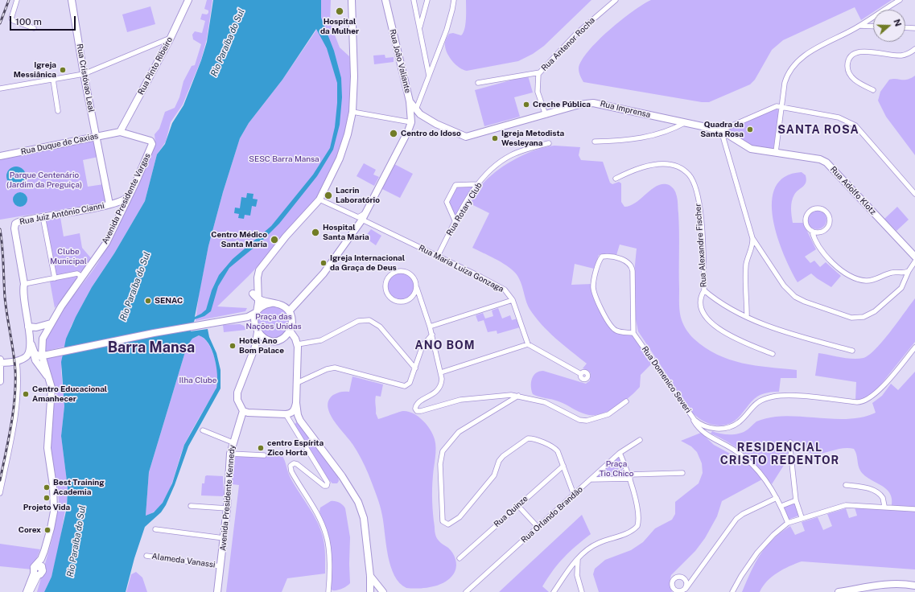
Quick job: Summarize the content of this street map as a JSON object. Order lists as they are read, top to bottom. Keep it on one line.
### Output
{"streets":{"street":["Rua Antenor Rocha","Rua João Valiante","Rua Pinto Ribeiro","Rua Cristóvao Leal","Rua Imprensa","Rua Duque de Caxias","Rua Adolfo Klotz","Avenida Presidente Vargas","Rua Rotary Club","Rua Juiz Antônio Cianni","Rua Alexandre Fischer","Rua Maria Luiza Gonzaga","Rua Domenico Severi","Avenida Presidente Kennedy","Rua Quinze","Rua Orlando Brandão","Alameda Vanassi"]},"crossings":[["Rua Antenor Rocha","Rua Imprensa"],["Rua João Valiante","Rua Imprensa"],["Rua Pinto Ribeiro","Rua Duque de Caxias"],["Rua Pinto Ribeiro","Avenida Presidente Vargas"],["Rua Cristóvao Leal","Rua Duque de Caxias"],["Rua Cristóvao Leal","Rua Juiz Antônio Cianni"],["Rua Imprensa","Rua Adolfo Klotz"],["Rua Duque de Caxias","Avenida Presidente Vargas"],["Avenida Presidente Vargas","Rua Juiz Antônio Cianni"],["Rua Rotary Club","Rua Maria Luiza Gonzaga"],["Avenida Presidente Kennedy","Alameda Vanassi"]],"districts":["SANTA ROSA","ANO BOM","Barra Mansa","RESIDENCIAL CRISTO REDENTOR"],"water":["Rio Paraíba do Sul"],"parks":["SESC Barra Mansa","Parque Centenário (Jardim da Preguiça)","Clube Municipal","Praça das Nações Unidas","Ilha Clube","Praça Tio Chico"],"places":["Hospital da Mulher","Igreja Messiânica","Creche Pública","Quadra da Santa Rosa","Centro do Idoso","Igreja Metodista Wesleyana","Lacrin Laboratório","Hospital Santa Maria","Centro Médico Santa Maria","Igreja Internacional da Graça de Deus","SENAC","Hotel Ano Bom Palace","Centro Educacional Amanhecer","centro Espírita Zico Horta","Best Training Academia","Projeto Vida","Corex"],"scale_bar":"100 m","north":"right"}
